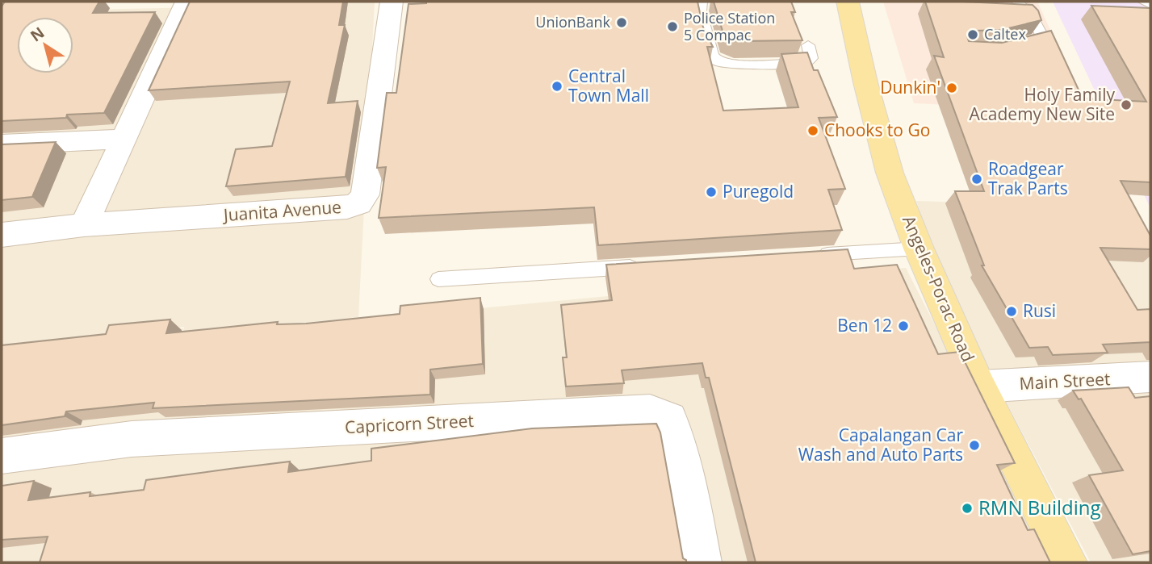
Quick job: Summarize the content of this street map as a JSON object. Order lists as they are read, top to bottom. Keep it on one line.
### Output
{"streets":{"main road":["Angeles-Porac Road"],"street":["Juanita Avenue","Main Street","Capricorn Street"]},"crossings":[["Angeles-Porac Road","Main Street"]],"places":["UnionBank","Police Station 5 Compac","Caltex","Central Town Mall","Dunkin'","Holy Family Academy New Site","Chooks to Go","Roadgear Trak Parts","Puregold","Rusi","Ben 12","Capalangan Car Wash and Auto Parts","RMN Building"],"north":"top left"}
